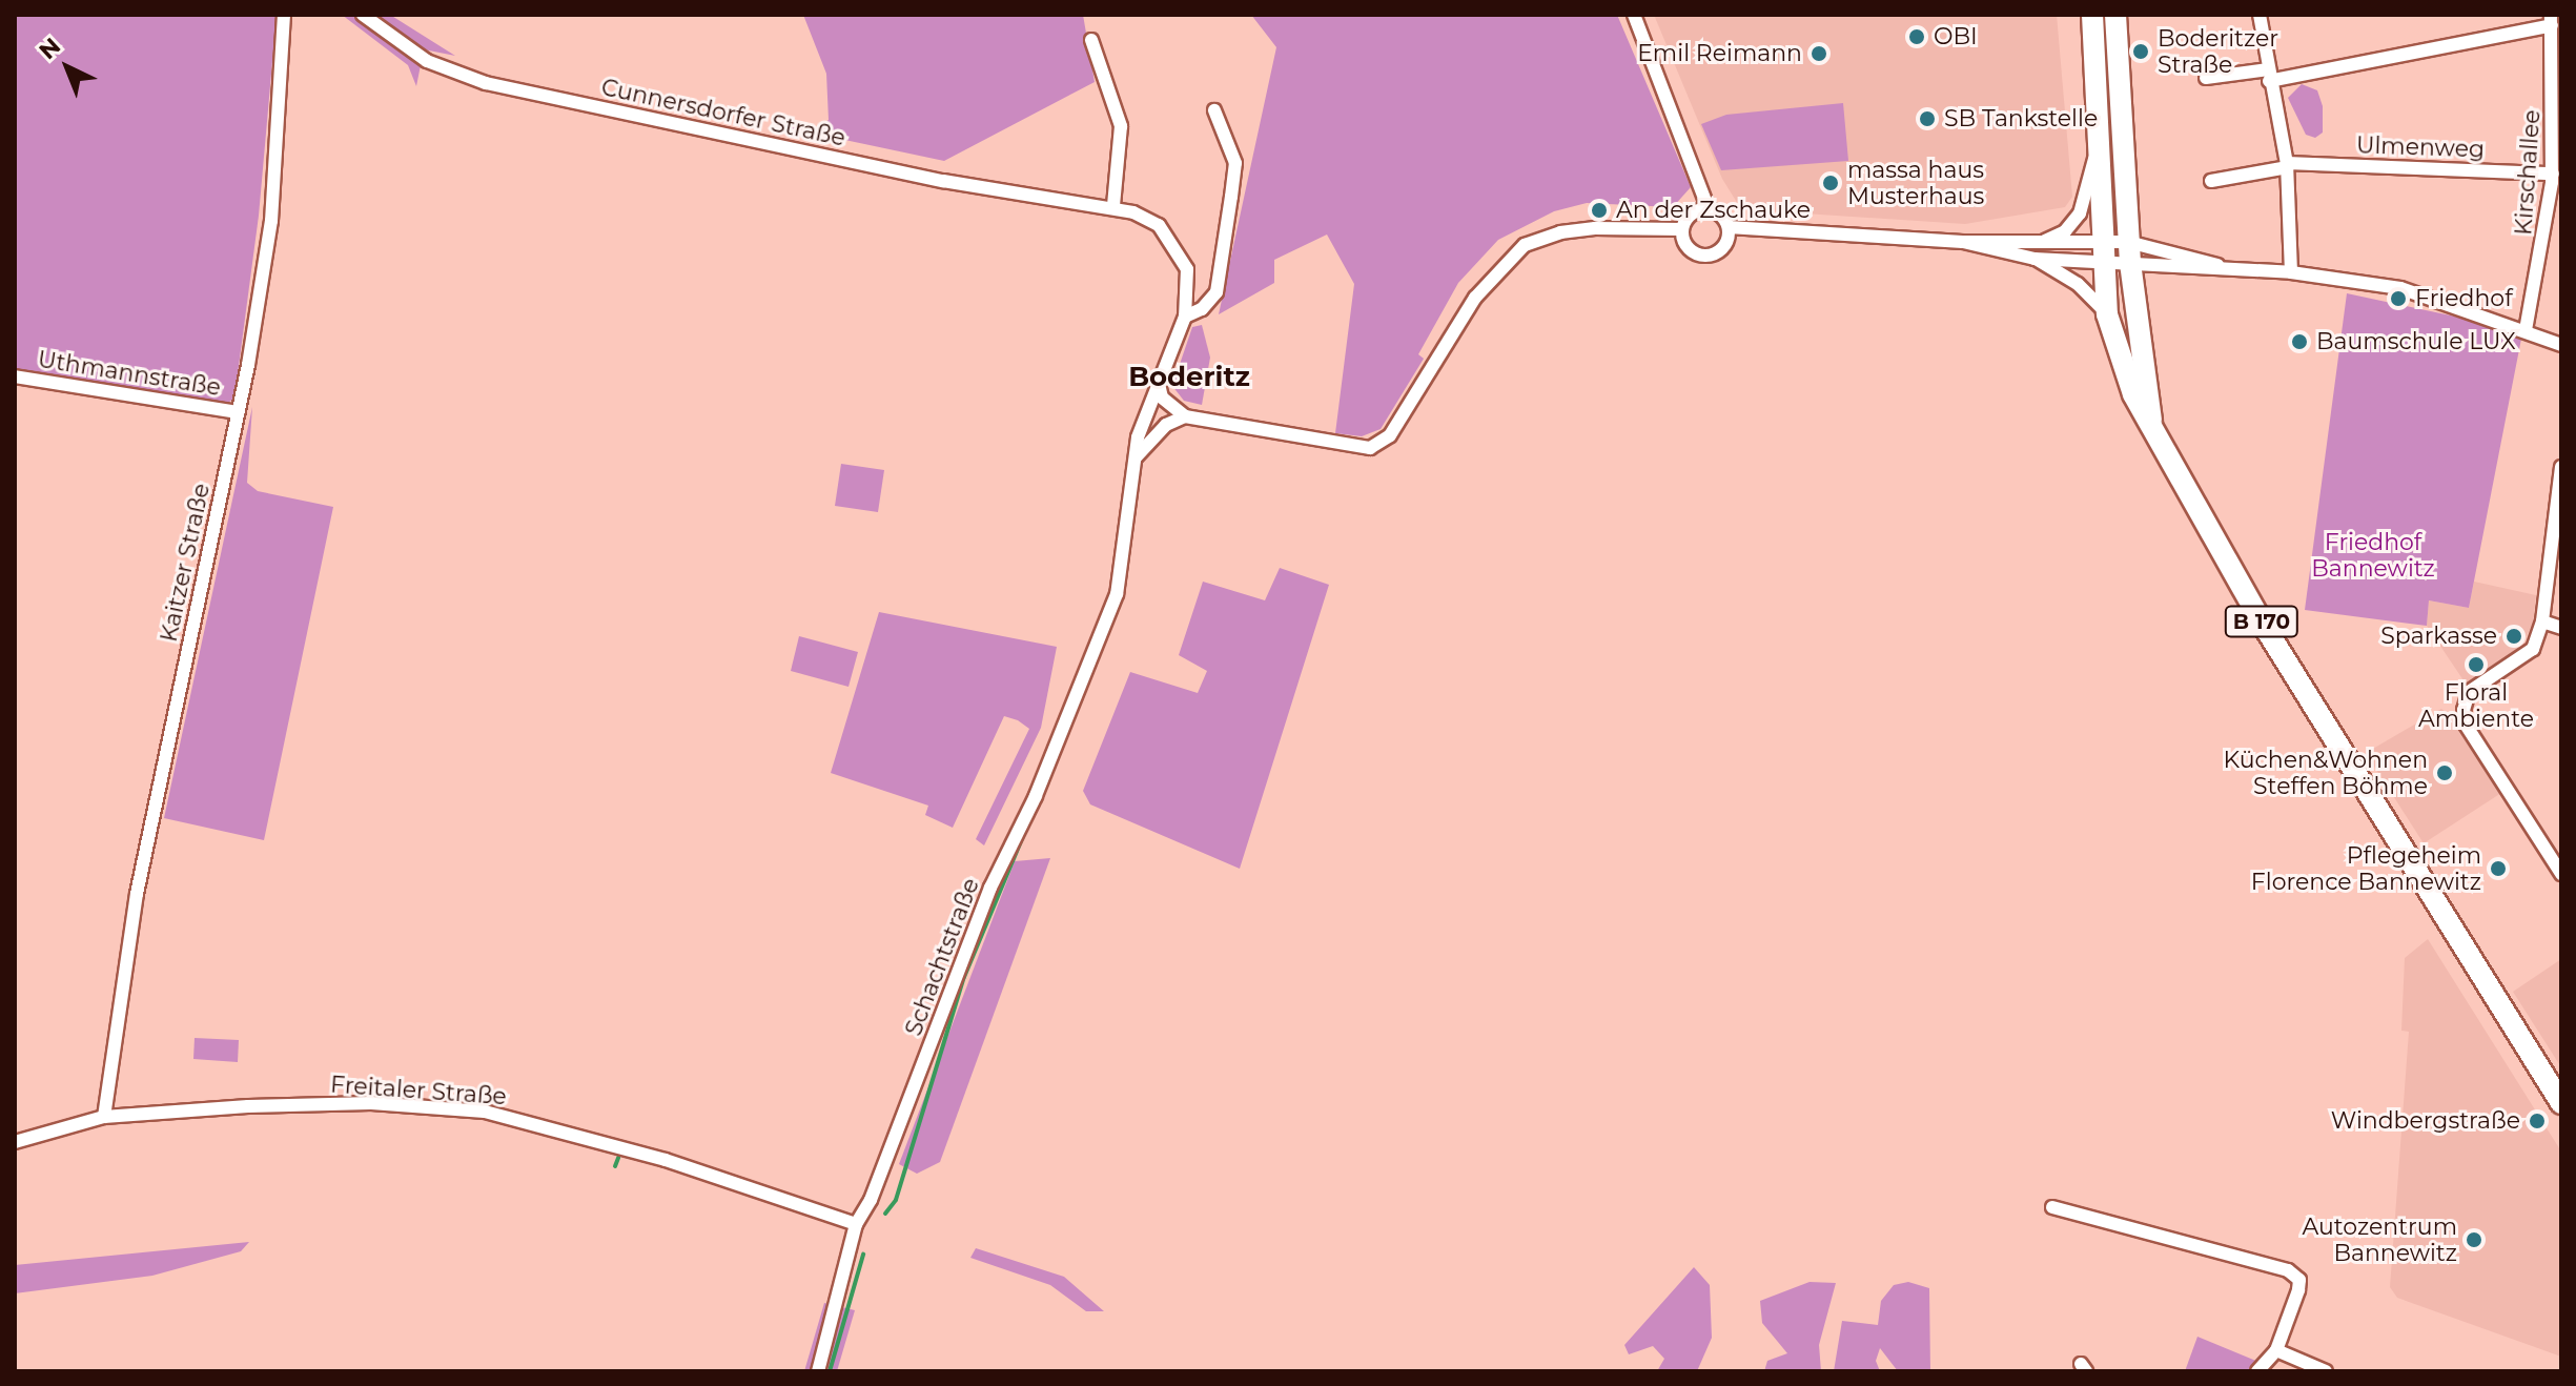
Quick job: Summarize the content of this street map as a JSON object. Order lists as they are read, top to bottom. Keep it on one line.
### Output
{"streets":{"main road":["B 170"],"street":["Cunnersdorfer Straße","Ulmenweg","Kirschallee","Uthmannstraße","Kaitzer Straße","Schachtstraße","Freitaler Straße"]},"crossings":[["Cunnersdorfer Straße","Schachtstraße"],["Ulmenweg","Kirschallee"],["Uthmannstraße","Kaitzer Straße"],["Kaitzer Straße","Freitaler Straße"],["Schachtstraße","Freitaler Straße"]],"districts":["Boderitz"],"parks":["Friedhof Bannewitz"],"places":["OBI","Boderitzer Straße","Emil Reimann","SB Tankstelle","massa haus Musterhaus","An der Zschauke","Friedhof","Baumschule LUX","Sparkasse","Floral Ambiente","Küchen&Wohnen Steffen Böhme","Pflegeheim Florence Bannewitz","Windbergstraße","Autozentrum Bannewitz"],"north":"top left"}
